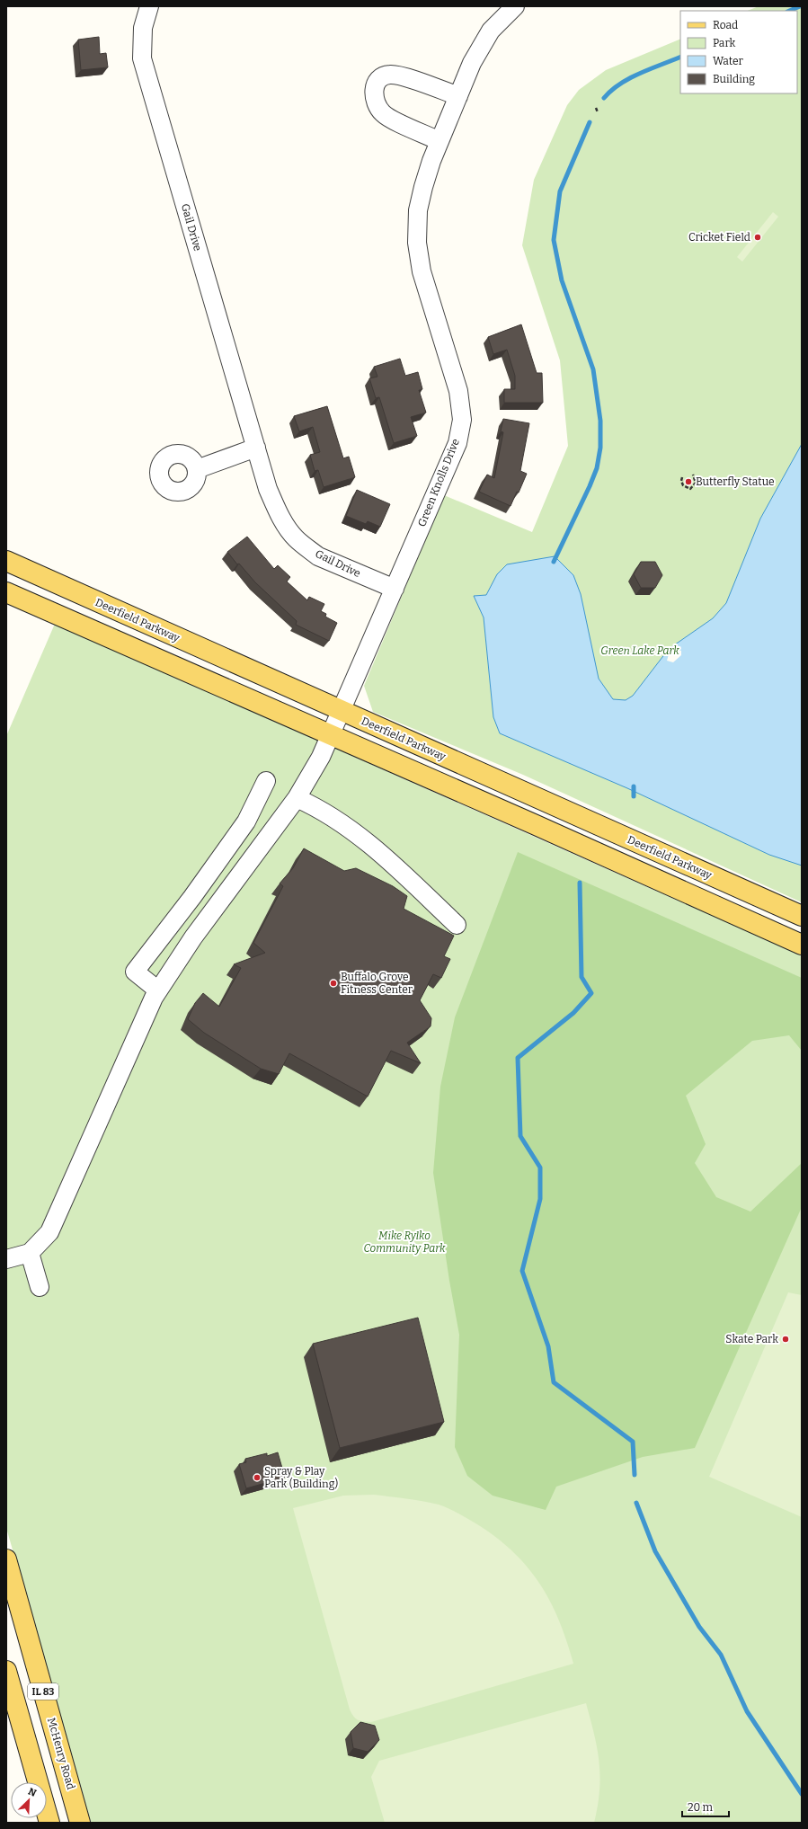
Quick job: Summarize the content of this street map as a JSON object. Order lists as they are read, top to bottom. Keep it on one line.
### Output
{"streets":{"main road":["Deerfield Parkway","IL 83","McHenry Road"],"street":["Gail Drive","Green Knolls Drive"]},"crossings":[["Gail Drive","Green Knolls Drive"],["Green Knolls Drive","Deerfield Parkway"]],"parks":["Green Lake Park","Mike Rylko Community Park"],"places":["Cricket Field","Butterfly Statue","Buffalo Grove Fitness Center","Skate Park","Spray & Play Park (Building)"],"legend":["Road","Park","Water","Building"],"scale_bar":"20 m","north":"top right"}
